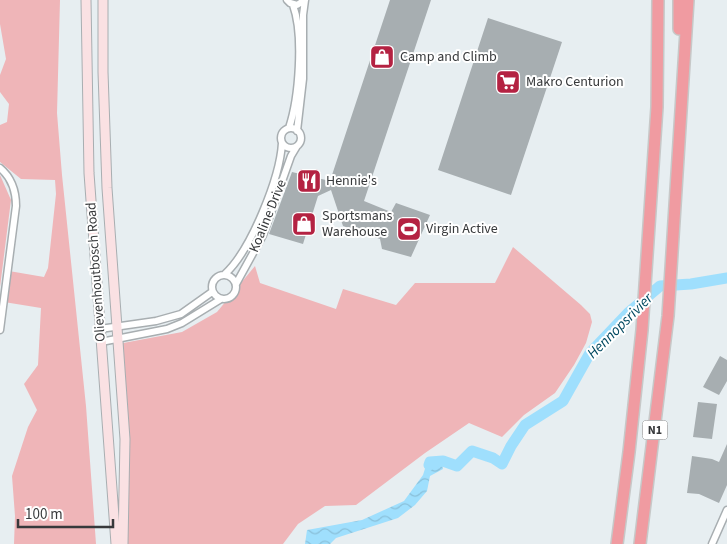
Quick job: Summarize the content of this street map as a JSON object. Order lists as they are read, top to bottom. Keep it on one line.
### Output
{"streets":{"highway":["N1"],"main road":["Olievenhoutbosch Road"],"street":["Koaline Drive"]},"crossings":[["Koaline Drive","Olievenhoutbosch Road"]],"water":["Hennopsrivier"],"places":{"shop":["Camp and Climb","Sportsmans Warehouse"],"supermarket":["Makro Centurion"],"restaurant":["Hennie's"],"sports":["Virgin Active"]},"scale_bar":"100 m"}
